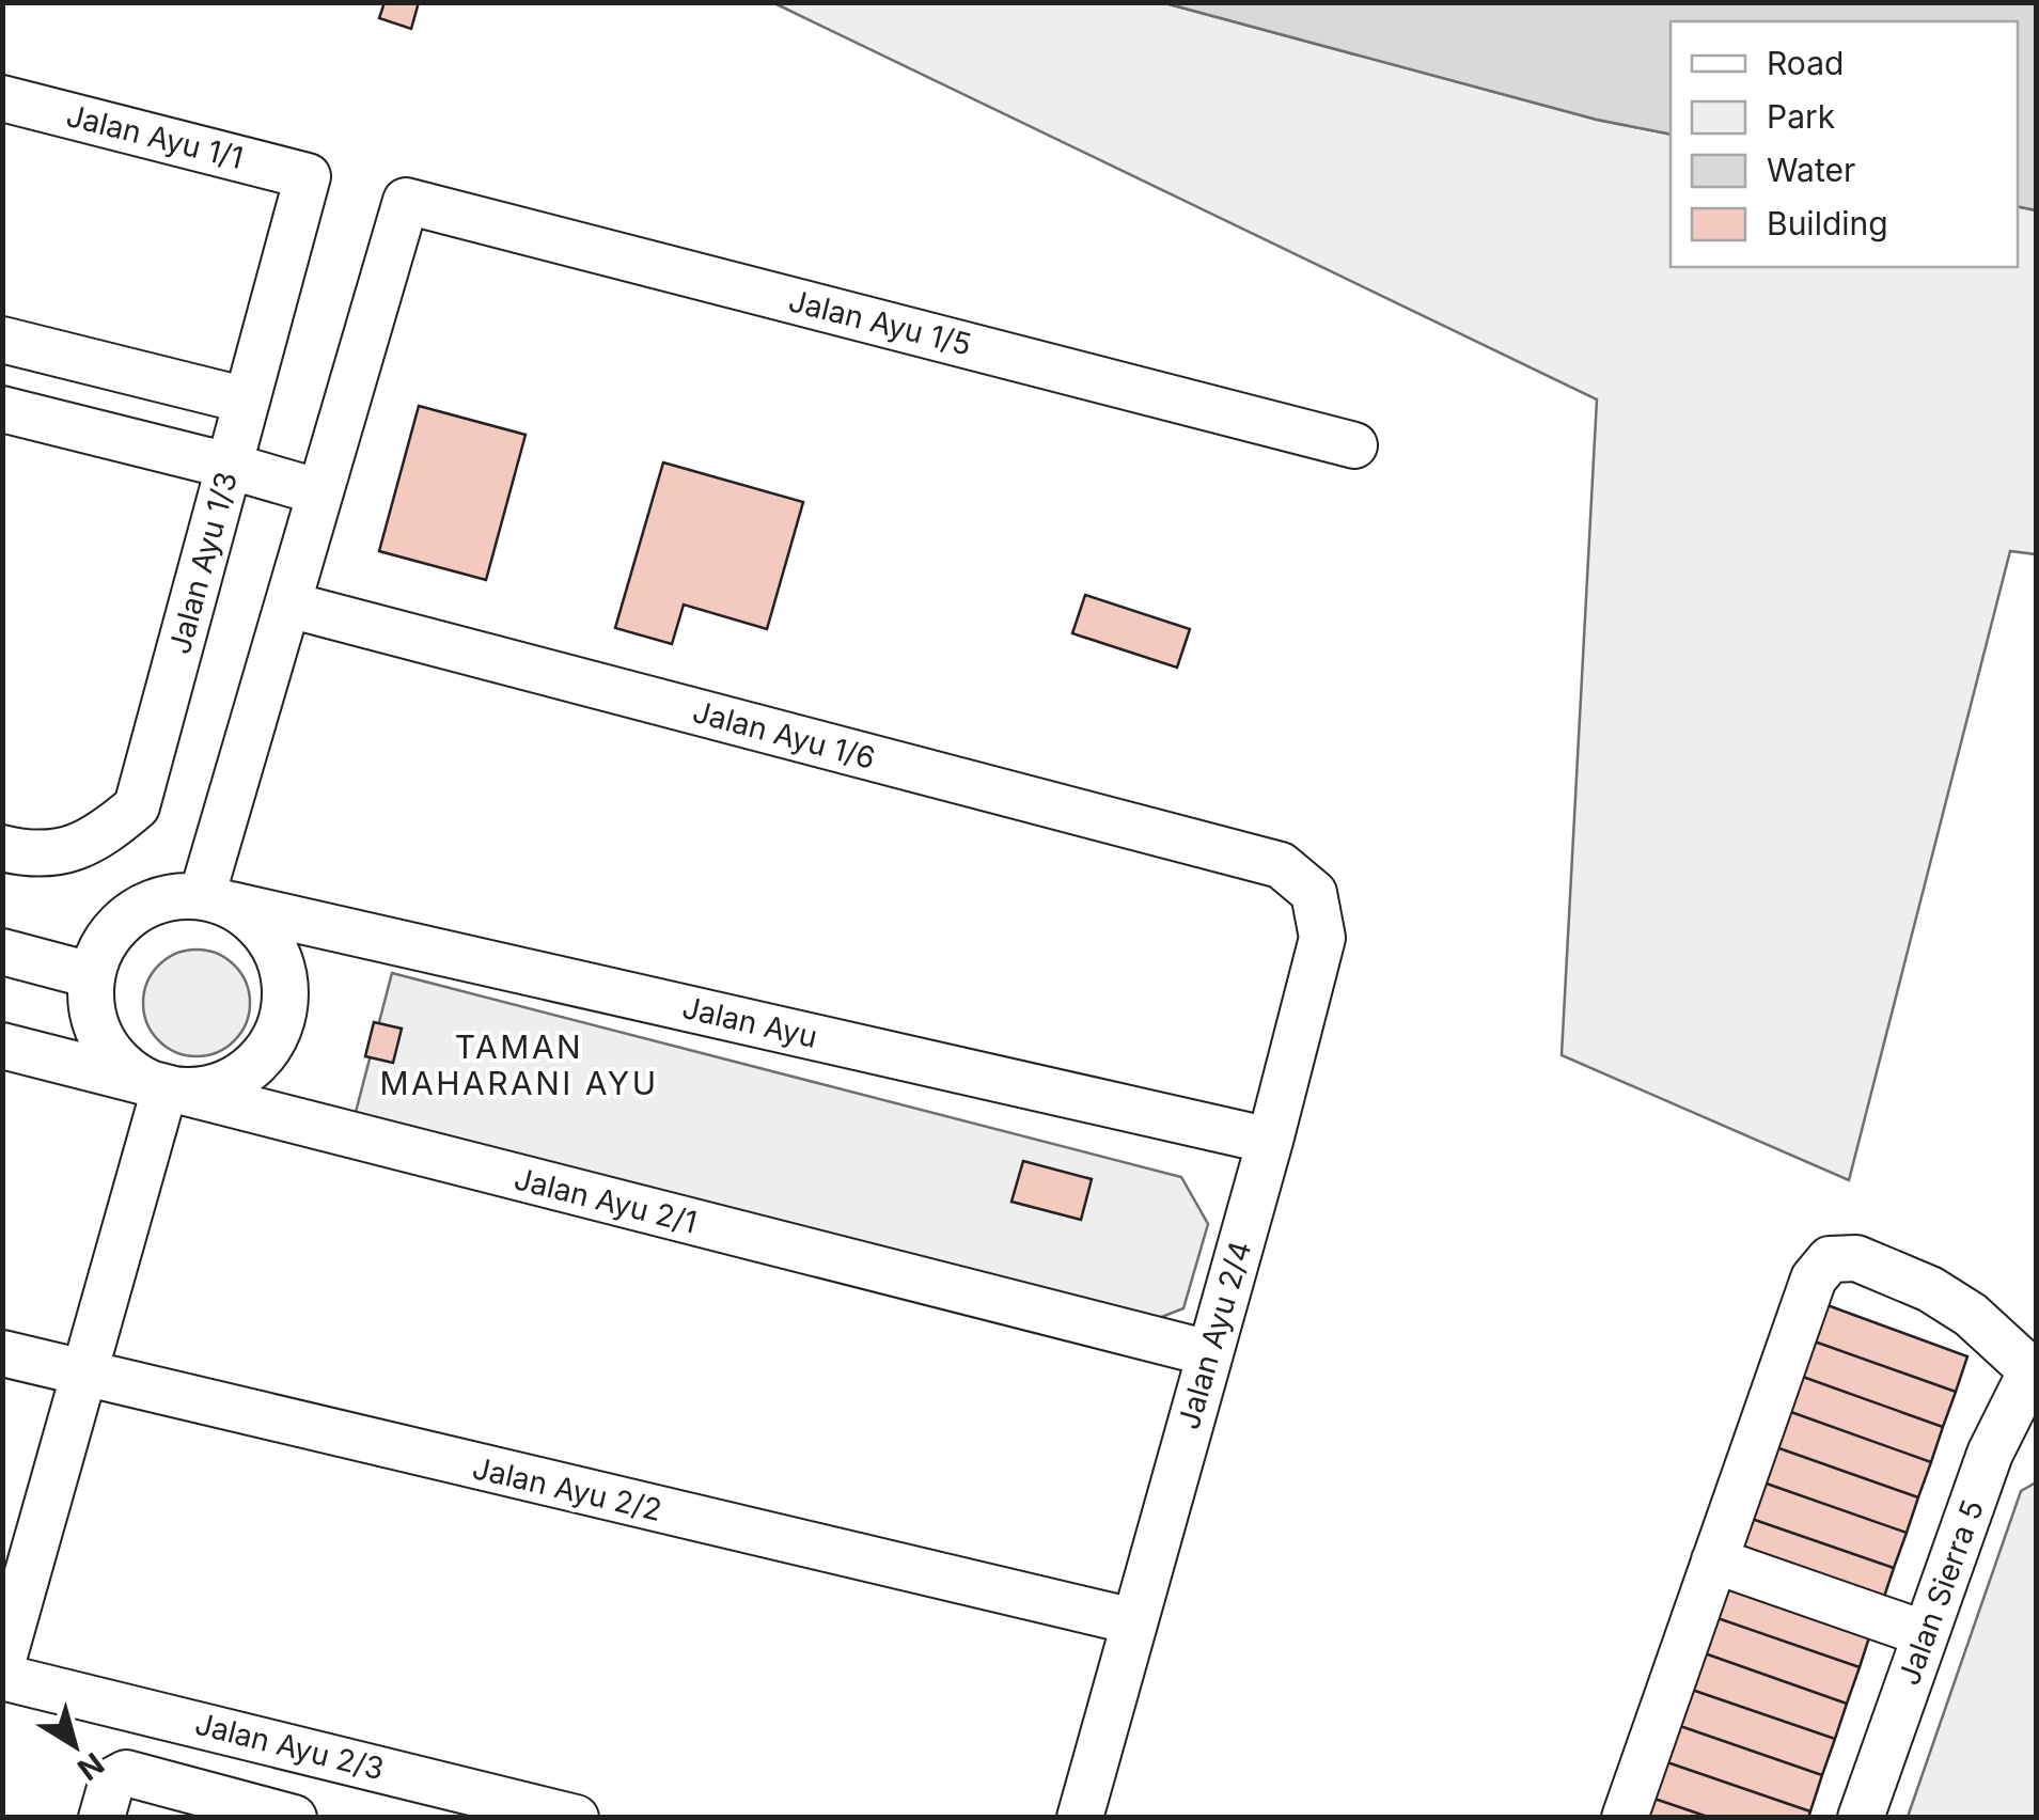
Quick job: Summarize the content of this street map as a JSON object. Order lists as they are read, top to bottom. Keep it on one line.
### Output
{"streets":{"street":["Jalan Ayu 1/1","Jalan Ayu 1/5","Jalan Ayu 1/3","Jalan Ayu 1/6","Jalan Ayu","Jalan Ayu 2/1","Jalan Ayu 2/4","Jalan Ayu 2/2","Jalan Sierra 5","Jalan Ayu 2/3"]},"crossings":[["Jalan Ayu 1/1","Jalan Ayu 1/3"],["Jalan Ayu 1/6","Jalan Ayu 2/4"],["Jalan Ayu","Jalan Ayu 2/1"],["Jalan Ayu","Jalan Ayu 2/4"],["Jalan Ayu 2/1","Jalan Ayu 2/4"],["Jalan Ayu 2/4","Jalan Ayu 2/2"]],"districts":["TAMAN MAHARANI AYU"],"legend":["Road","Park","Water","Building"],"north":"bottom right"}
